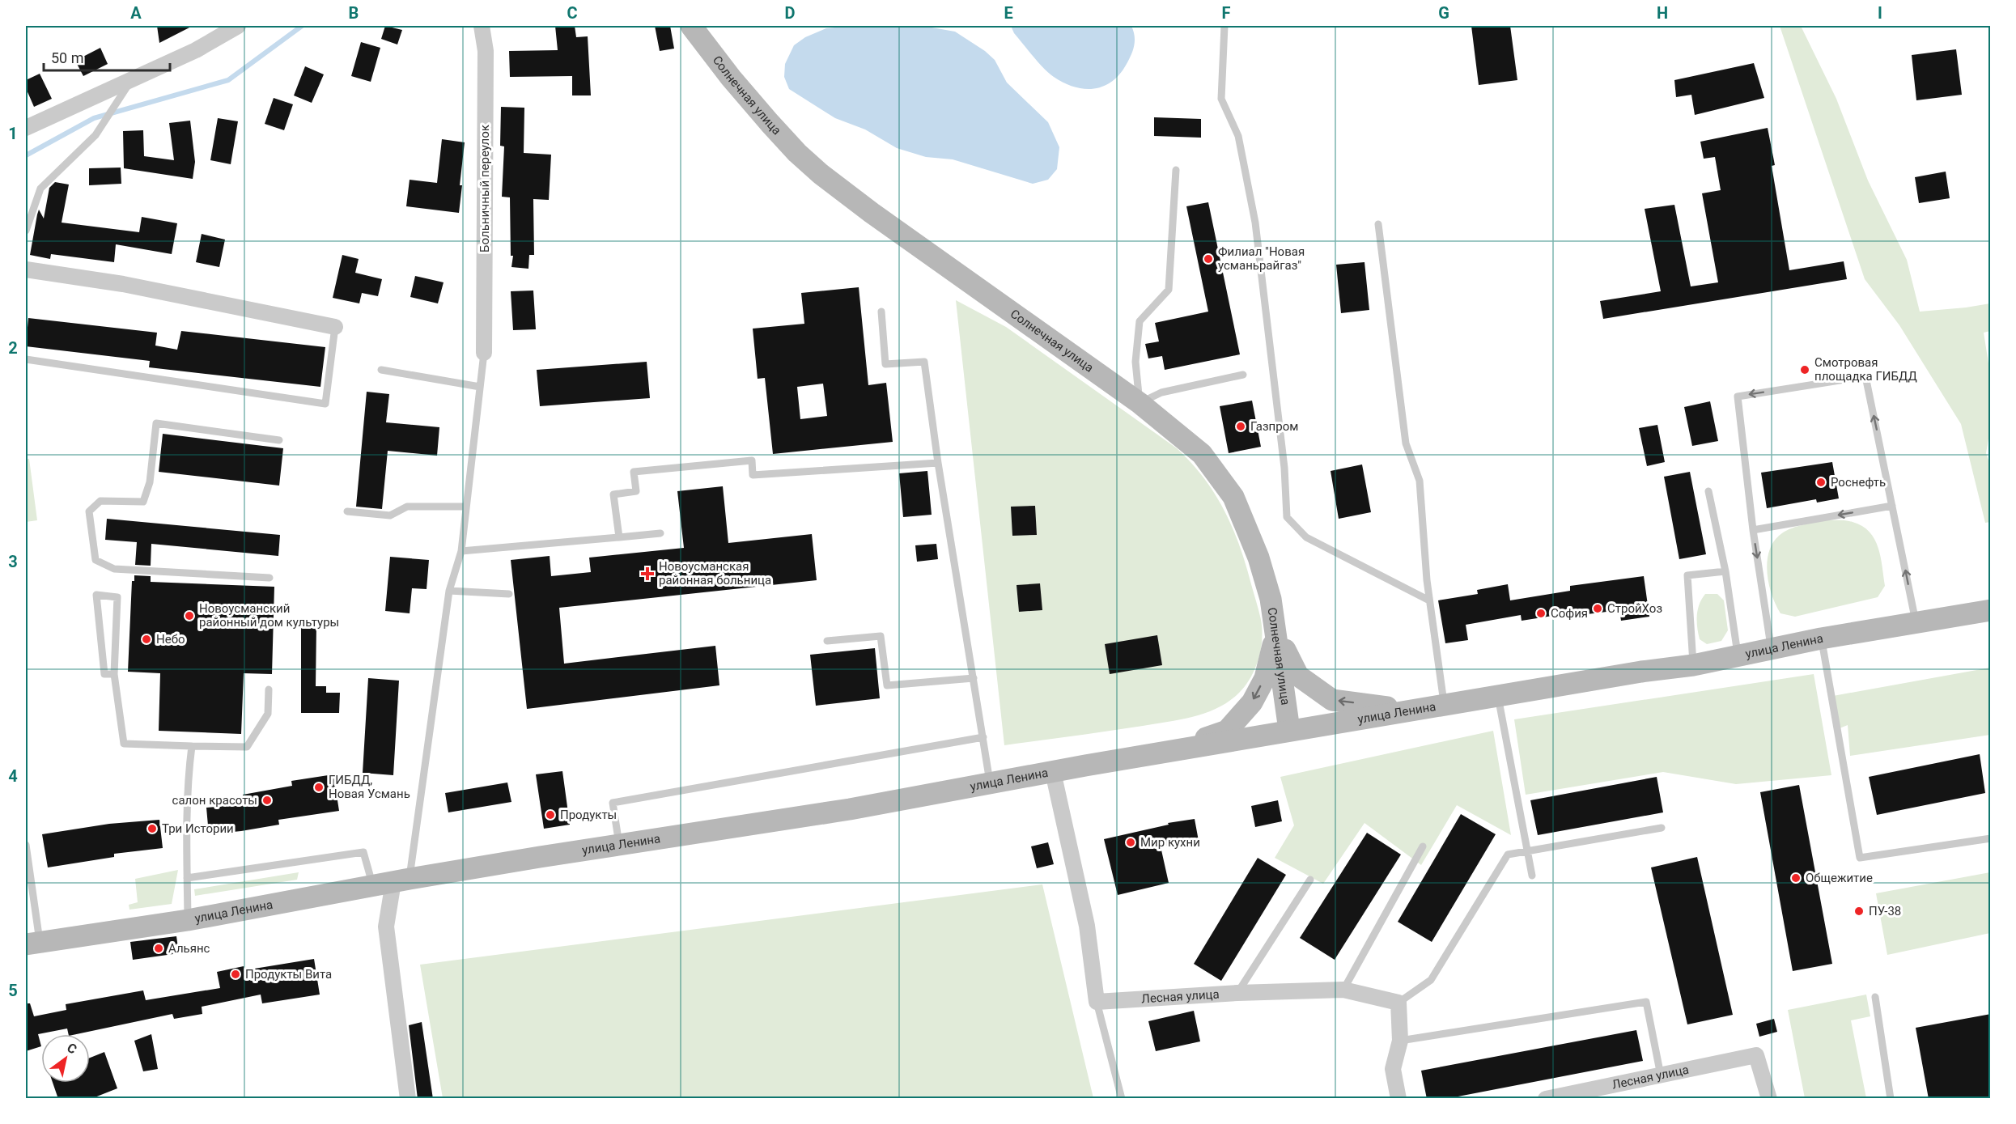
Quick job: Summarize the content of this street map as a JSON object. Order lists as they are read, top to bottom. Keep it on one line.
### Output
{"streets":{"main road":["Солнечная улица","улица Ленина"],"street":["Больничный переулок","Лесная улица"]},"crossings":[["Солнечная улица","улица Ленина"]],"places":{"other":["Филиал \"Новая усманьрайгаз\"","Смотровая площадка ГИБДД","Газпром","Роснефть","СтройХоз","София","Новоусманский районный дом культуры","Небо","ГИБДД, Новая Усмань","салон красоты","Продукты","Три Истории","Мир кухни","Общежитие","ПУ-38","Альянс","Продукты Вита"],"health":["Новоусманская районная больница"]},"scale_bar":"50 m","north":"top right","grid":{"columns":["A","B","C","D","E","F","G","H","I"],"rows":["1","2","3","4","5"]}}
